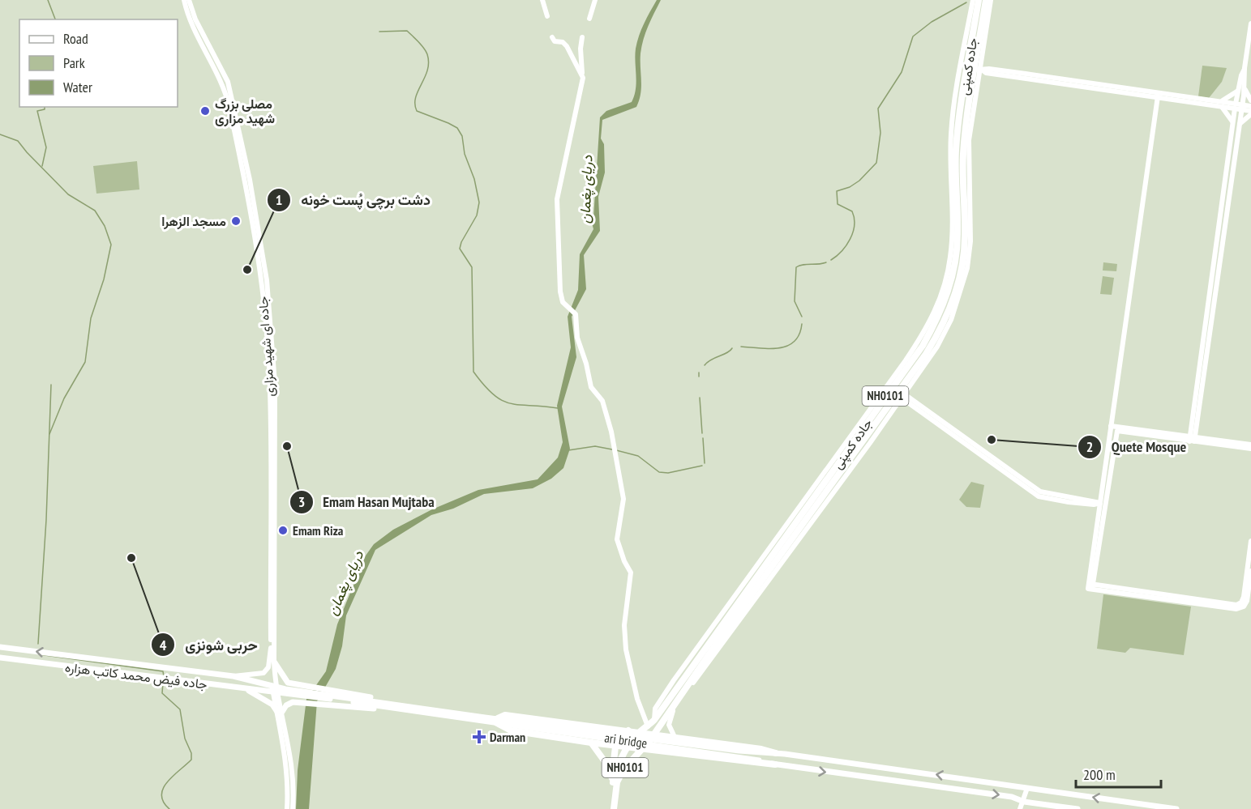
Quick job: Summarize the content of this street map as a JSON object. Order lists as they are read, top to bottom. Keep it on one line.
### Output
{"streets":{"highway":["جاده کمپنی","NH0101"],"main road":["جاده فیض محمد کاتب هزاره","ari bridge"],"street":["جاده ای شهید مزاری"]},"crossings":[["جاده کمپنی","NH0101"],["جاده ای شهید مزاری","جاده فیض محمد کاتب هزاره"]],"water":["دریای پغمان"],"places":{"other":["مصلی بزرگ شهید مزاری","مسجد الزهرا","دشت برچی پُست خونه","Quete Mosque","Emam Hasan Mujtaba","Emam Riza","حربی شونزی"],"health":["Darman"]},"legend":["Road","Park","Water"],"scale_bar":"200 m"}
